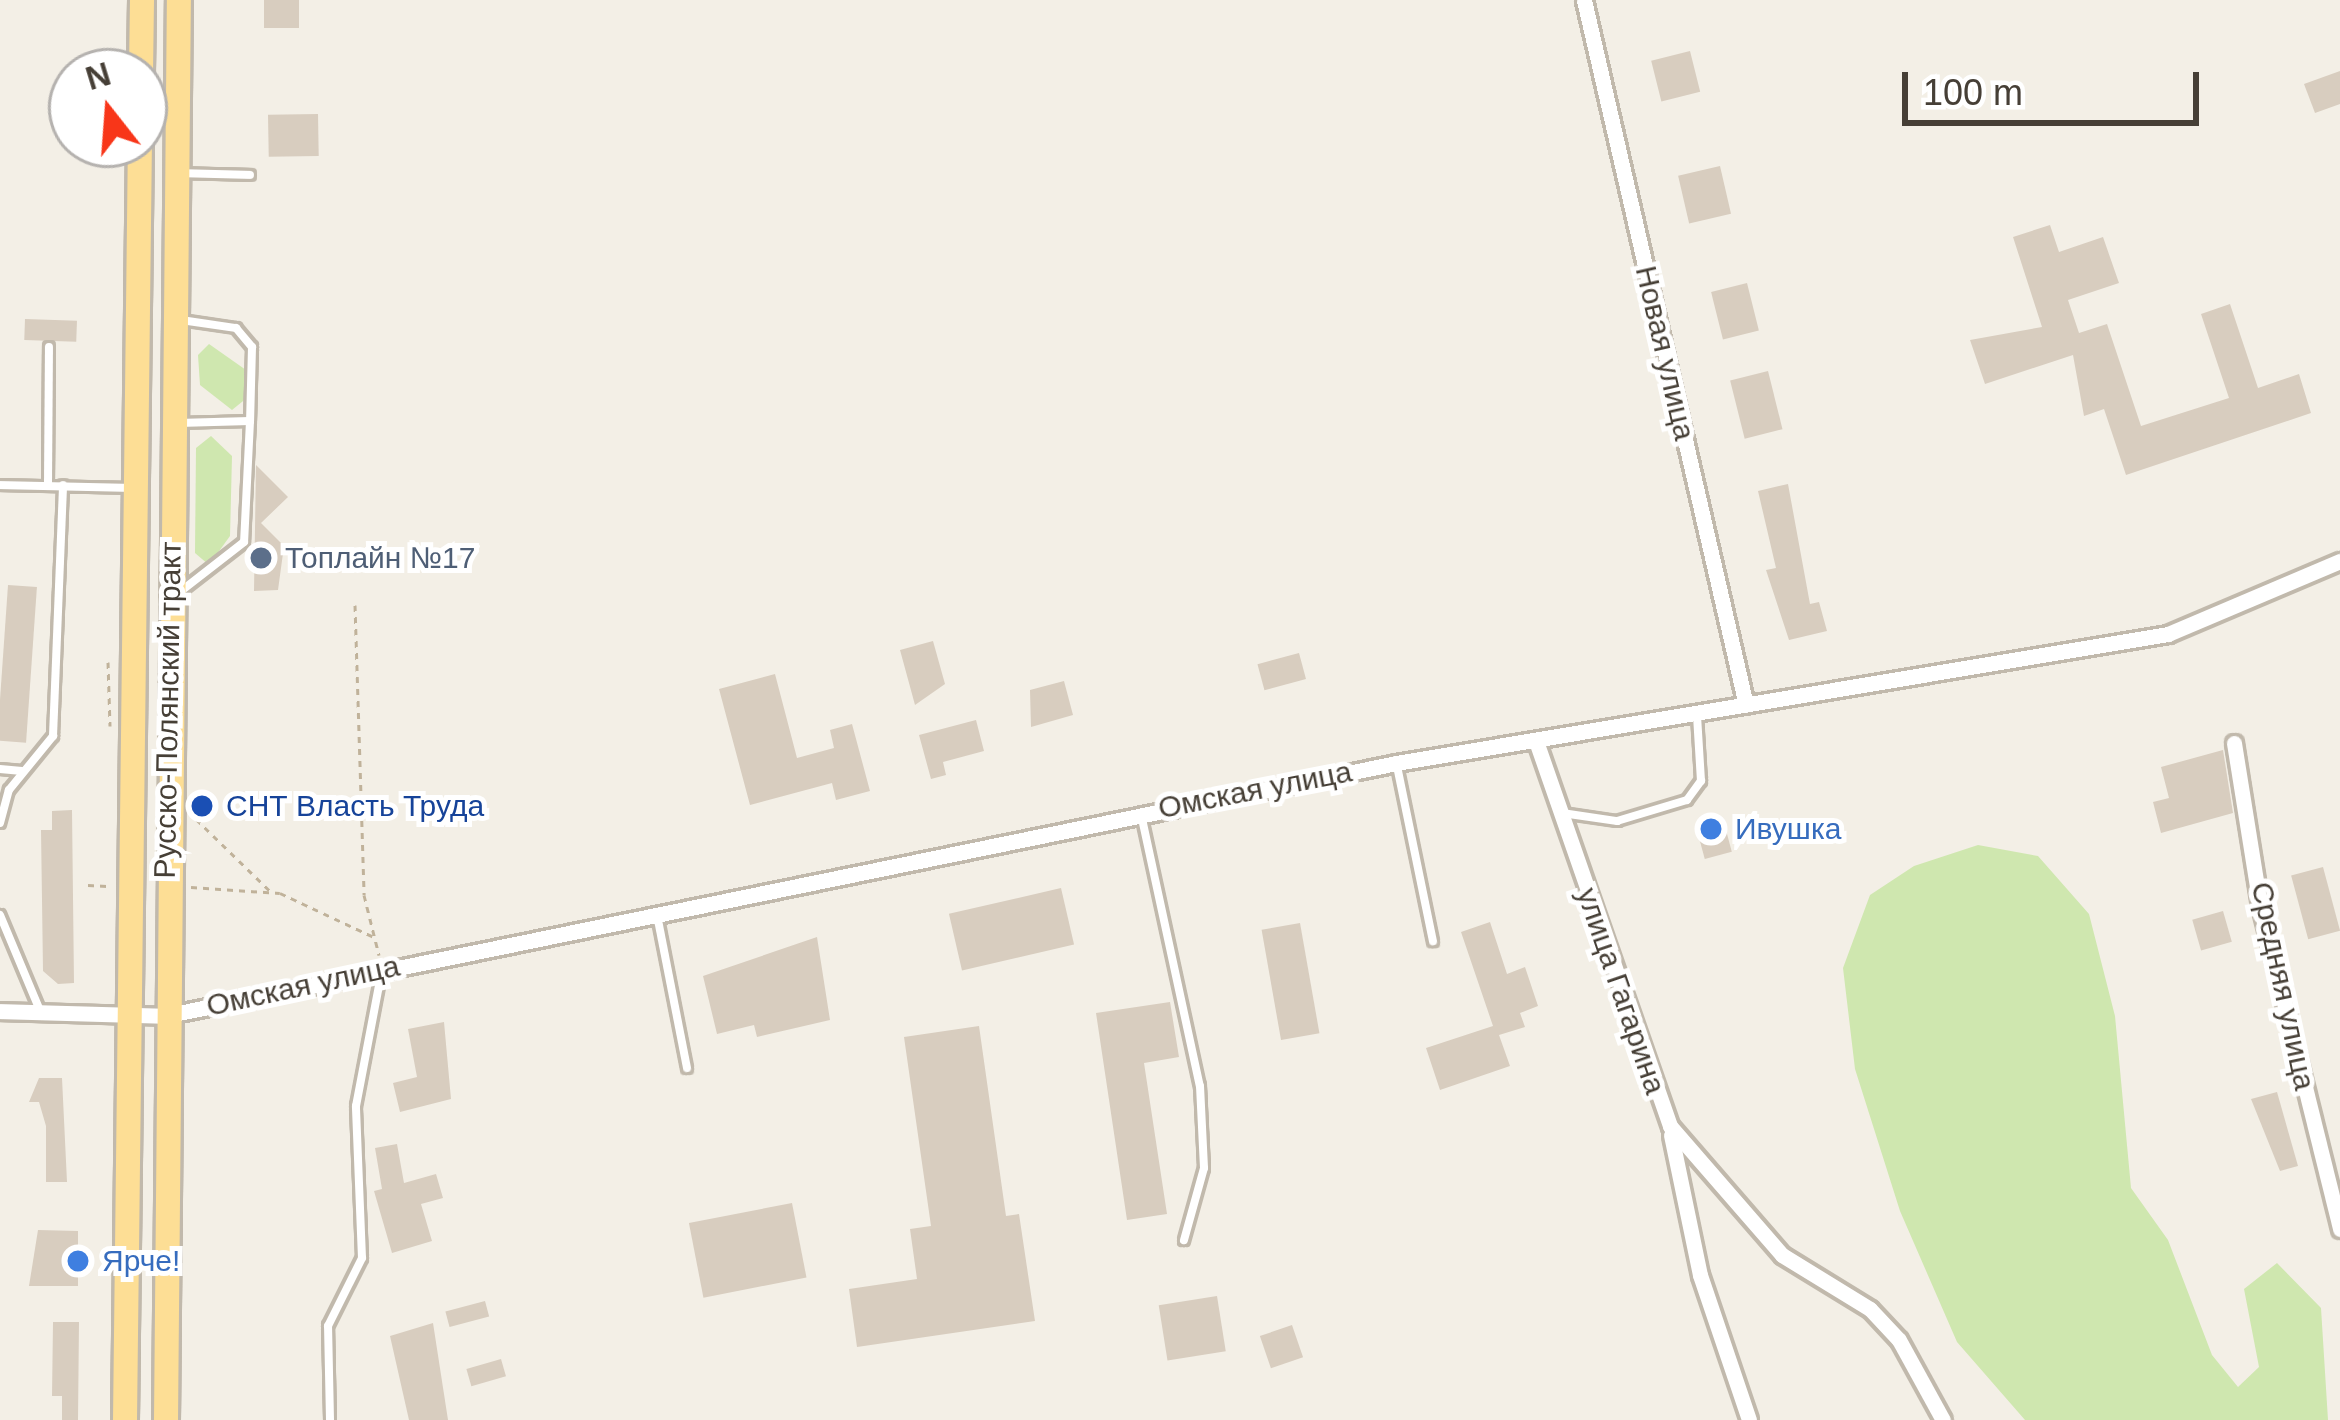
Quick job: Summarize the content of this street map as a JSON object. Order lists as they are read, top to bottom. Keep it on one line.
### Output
{"streets":{"main road":["Русско-Полянский тракт"],"street":["Новая улица","Омская улица","Средняя улица","улица Гагарина"]},"crossings":[["Новая улица","Омская улица"],["Русско-Полянский тракт","Омская улица"],["Омская улица","улица Гагарина"]],"places":["Топлайн №17","СНТ Власть Труда","Ивушка","Ярче!"],"scale_bar":"100 m","north":"top"}
